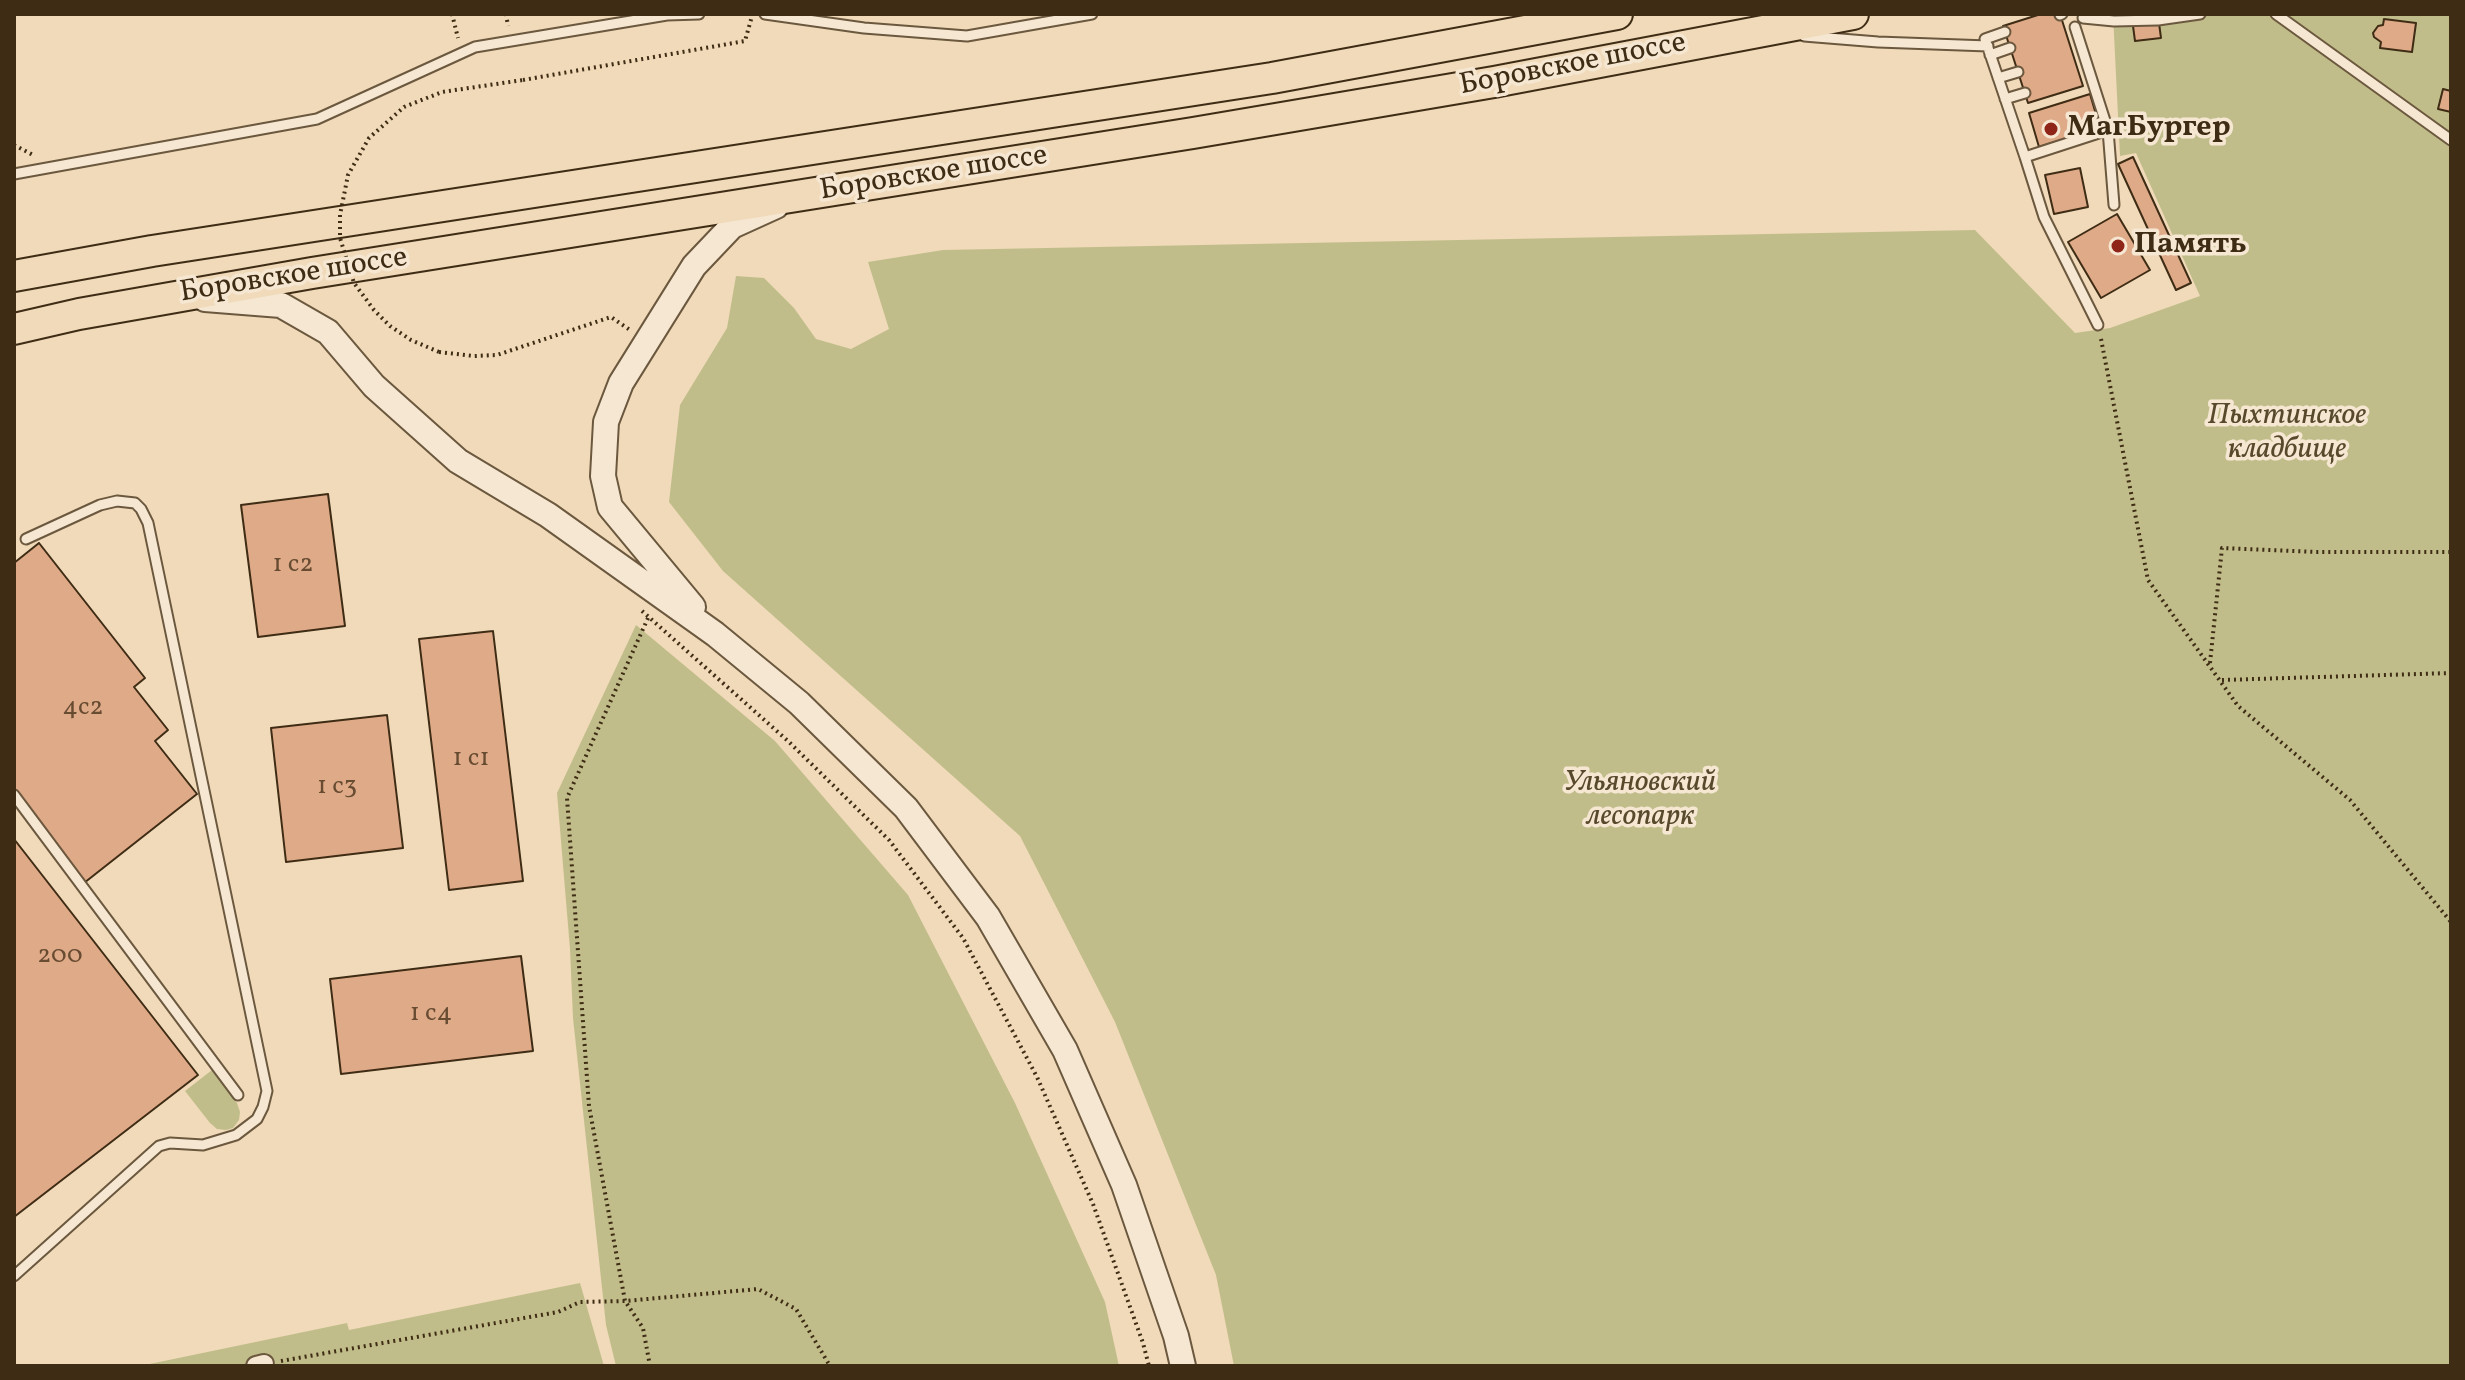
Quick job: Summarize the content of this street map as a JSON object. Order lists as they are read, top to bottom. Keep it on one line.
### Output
{"streets":{"main road":["Боровское шоссе"]},"parks":["Пыхтинское кладбище","Ульяновский лесопарк"],"places":["МагБургер","Память"],"house_numbers":["1 с2","4с2","1 с1","1 с3","200","1 с4"]}
